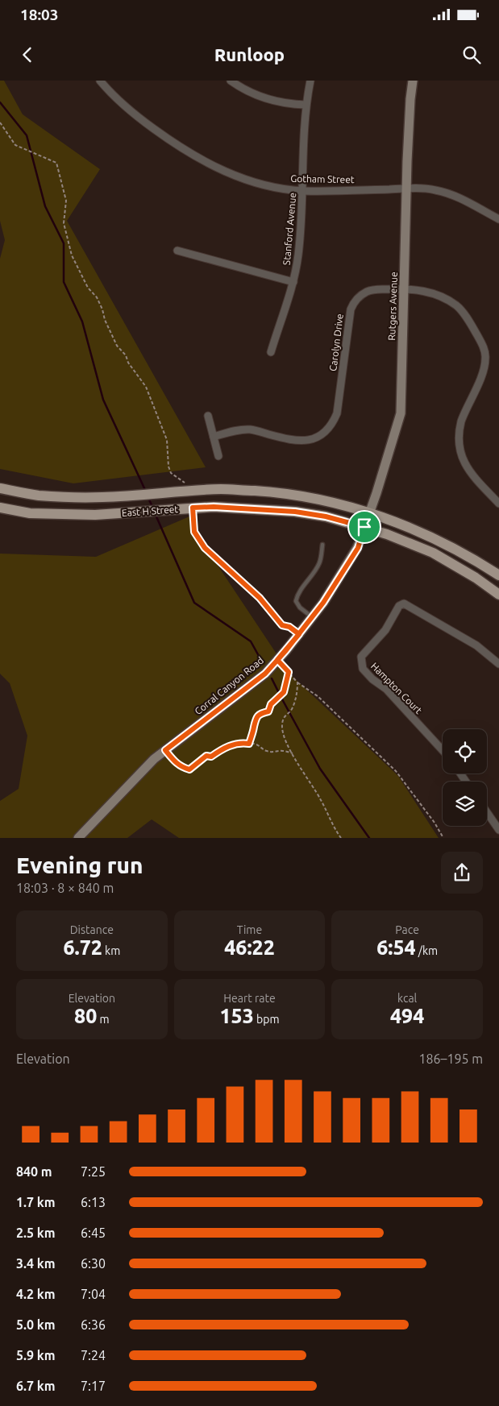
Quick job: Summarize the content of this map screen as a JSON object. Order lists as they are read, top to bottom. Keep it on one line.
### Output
{"streets":{"main road":["Rutgers Avenue","East H Street","Corral Canyon Road"],"street":["Gotham Street","Stanford Avenue","Carolyn Drive","Hampton Court"]},"crossings":[["Gotham Street","Stanford Avenue"],["Gotham Street","Rutgers Avenue"],["Rutgers Avenue","Carolyn Drive"],["Rutgers Avenue","East H Street"],["Rutgers Avenue","Corral Canyon Road"],["East H Street","Corral Canyon Road"]],"page":{"status":"18:03","header":"Runloop","heading":["Evening run","18:03 · 8 × 840 m"],"stats":[["Distance","6.72 km"],["Time","46:22"],["Pace","6:54 /km"],["Elevation","80 m"],["Heart rate","153 bpm"],["kcal","494"]],"chart":["Elevation","186–195 m"],"list":[{"name":"840 m","note":"7:25"},{"name":"1.7 km","note":"6:13"},{"name":"2.5 km","note":"6:45"},{"name":"3.4 km","note":"6:30"},{"name":"4.2 km","note":"7:04"},{"name":"5.0 km","note":"6:36"},{"name":"5.9 km","note":"7:24"},{"name":"6.7 km","note":"7:17"}]}}
